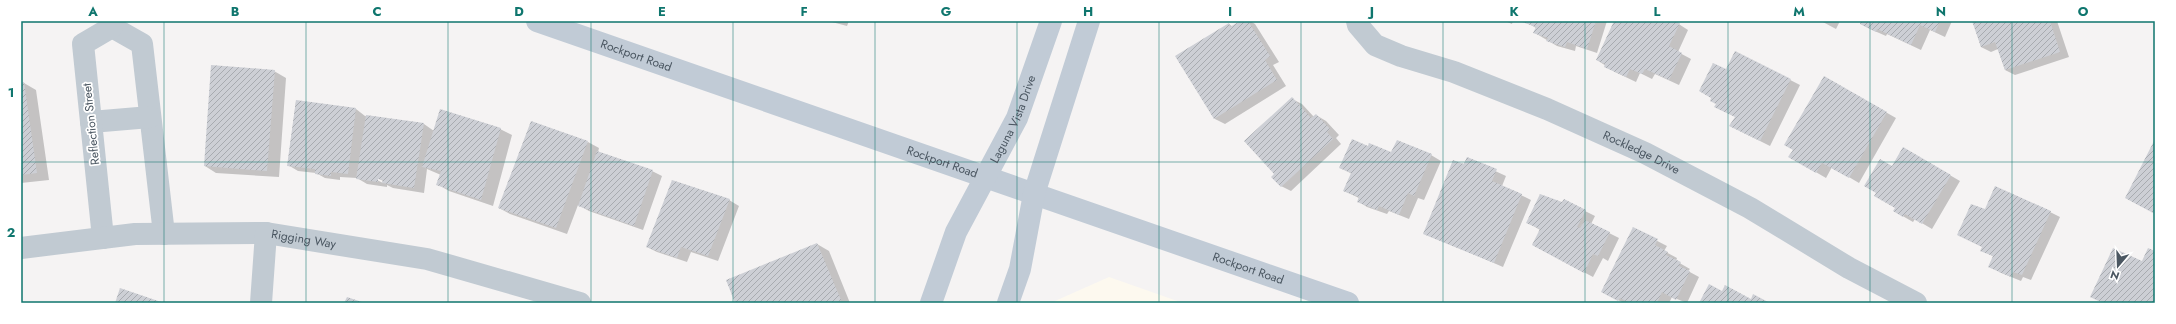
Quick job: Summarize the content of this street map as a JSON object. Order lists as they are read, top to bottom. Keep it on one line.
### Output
{"streets":{"street":["Rockport Road","Laguna Vista Drive","Reflection Street","Rockledge Drive","Rigging Way"]},"crossings":[["Rockport Road","Laguna Vista Drive"],["Reflection Street","Rigging Way"]],"north":"bottom","grid":{"columns":["A","B","C","D","E","F","G","H","I","J","K","L","M","N","O"],"rows":["1","2"]}}
